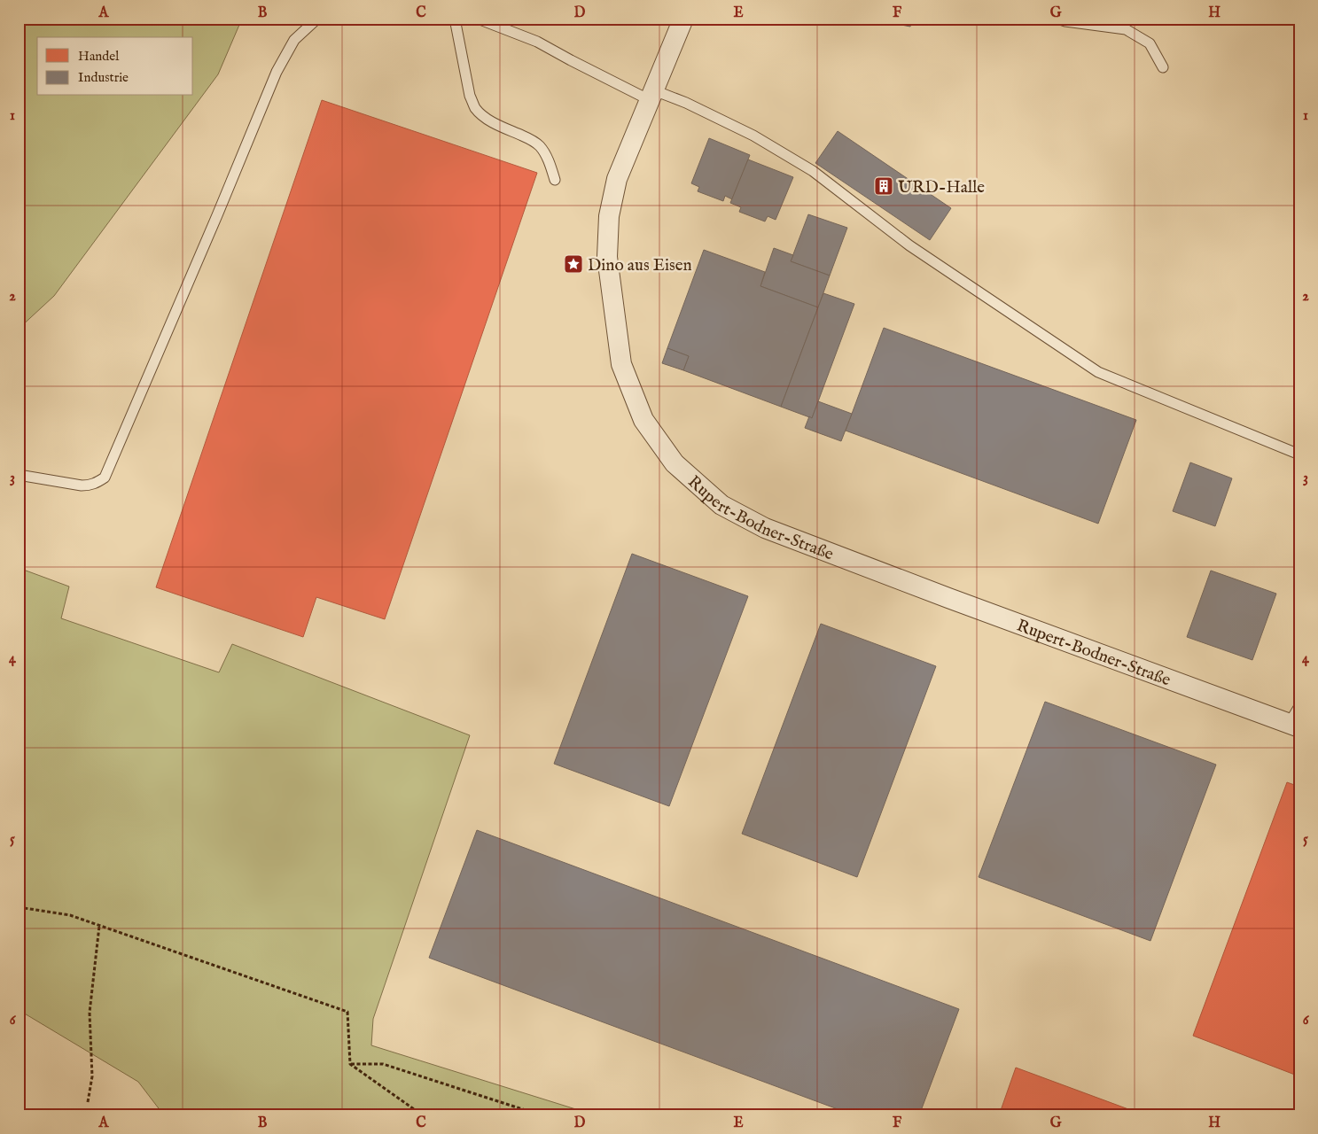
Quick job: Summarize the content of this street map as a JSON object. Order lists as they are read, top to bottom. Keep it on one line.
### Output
{"streets":{"street":["Rupert-Bodner-Straße"]},"places":{"building":["URD-Halle"],"place":["Dino aus Eisen"]},"legend":["Handel","Industrie"],"grid":{"columns":["A","B","C","D","E","F","G","H"],"rows":["1","2","3","4","5","6"]}}
